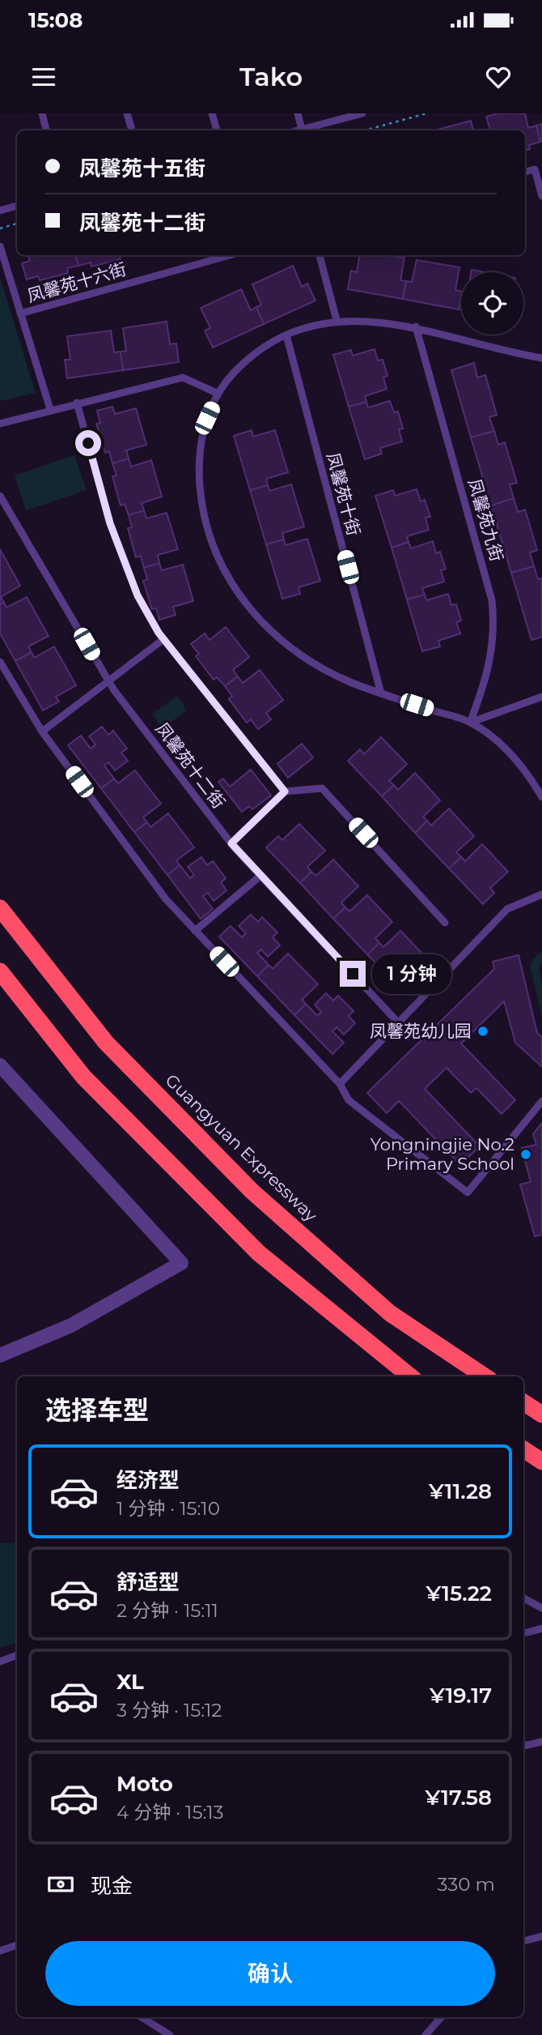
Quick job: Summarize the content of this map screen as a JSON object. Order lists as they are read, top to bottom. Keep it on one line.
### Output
{"streets":{"highway":["Guangyuan Expressway"],"lane":["凤馨苑十六街","凤馨苑十街","凤馨苑九街","凤馨苑十二街"]},"places":["凤馨苑幼儿园","Yongningjie No.2 Primary School"],"page":{"status":"15:08","header":"Tako","banner":["凤馨苑十五街","凤馨苑十二街"],"bubble":"1 分钟","heading":"选择车型","list":[{"name":"经济型","note":"1 分钟 · 15:10","value":"¥11.28"},{"name":"舒适型","note":"2 分钟 · 15:11","value":"¥15.22"},{"name":"XL","note":"3 分钟 · 15:12","value":"¥19.17"},{"name":"Moto","note":"4 分钟 · 15:13","value":"¥17.58"}],"pay":["现金","330 m"],"buttons":"确认"}}
